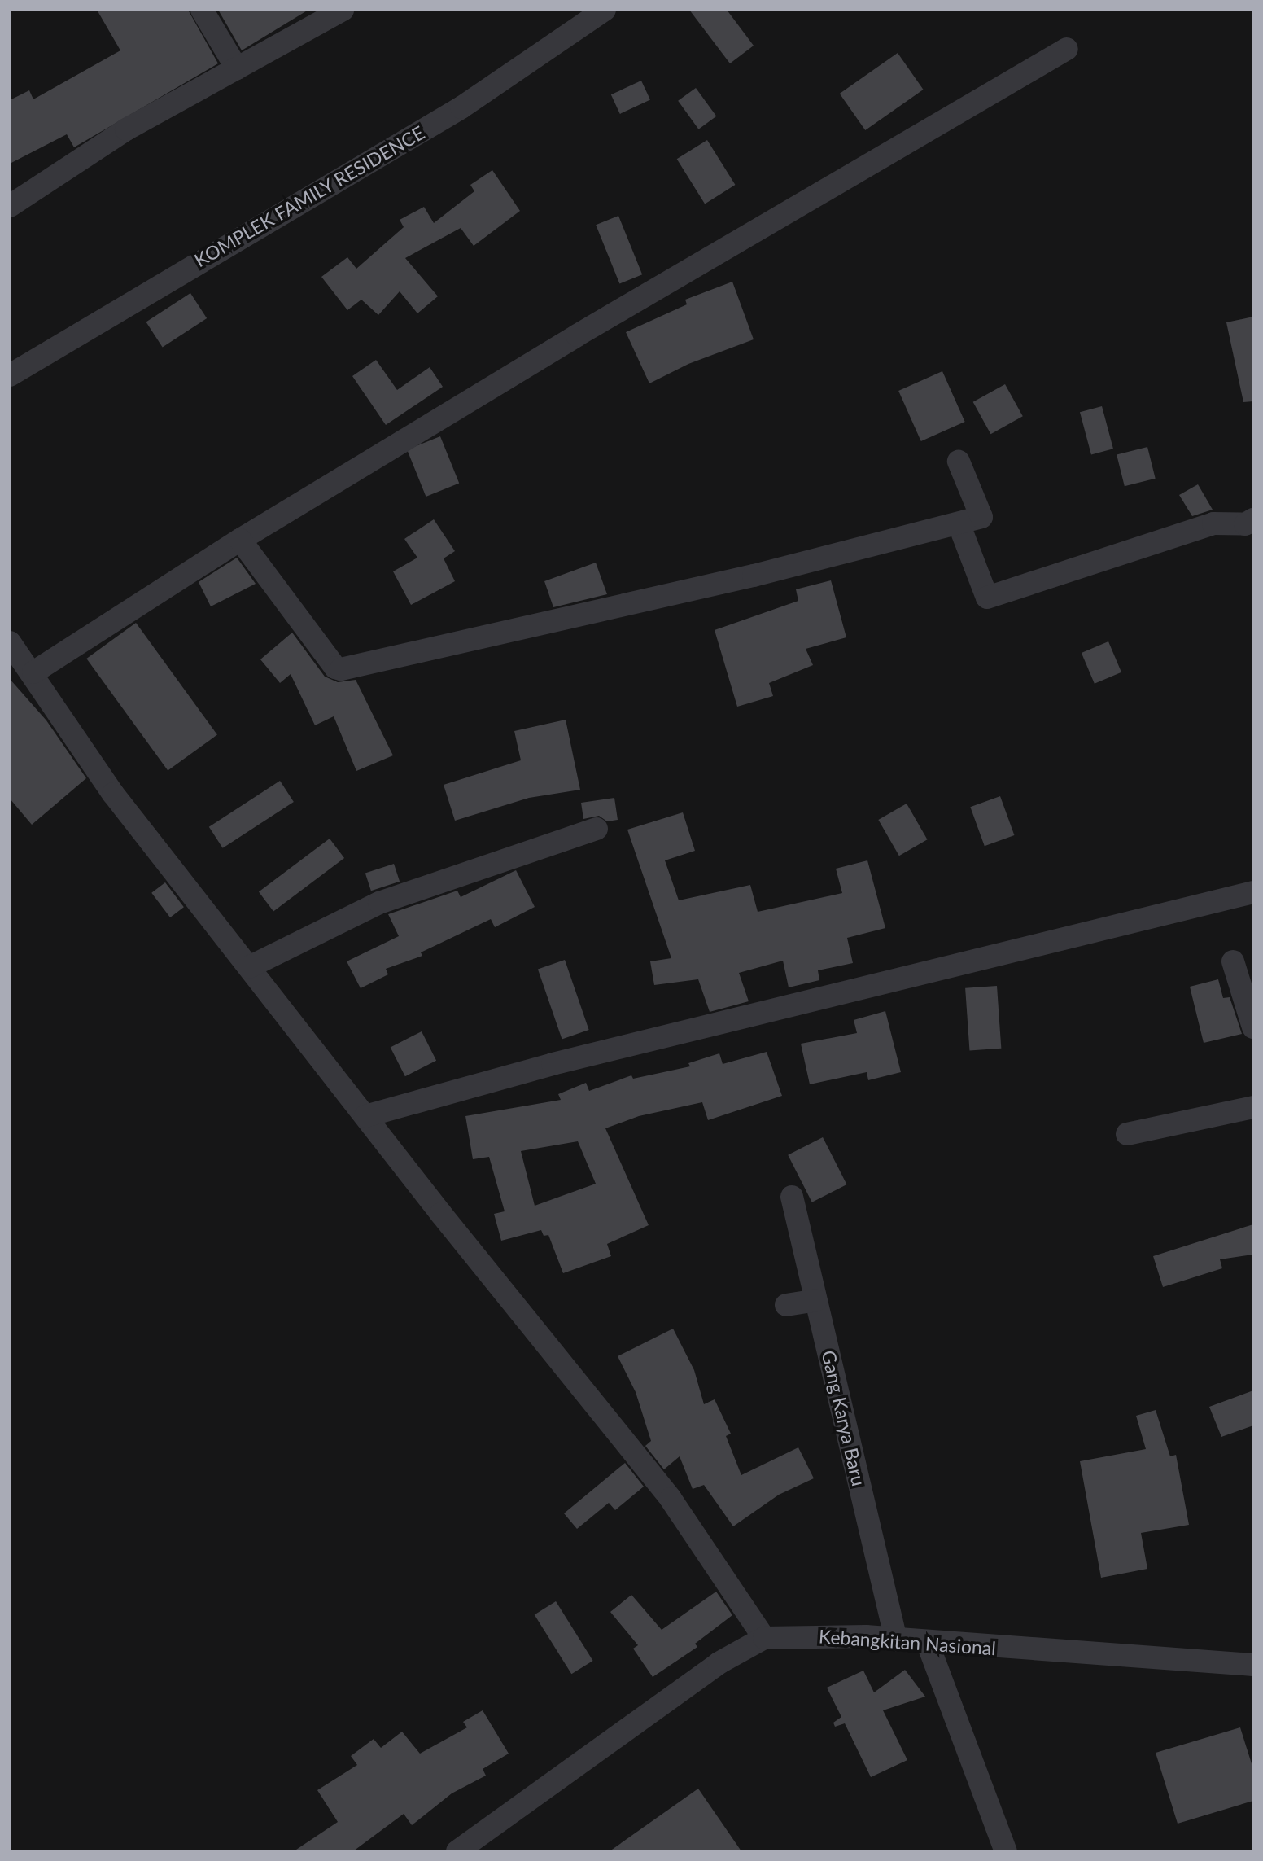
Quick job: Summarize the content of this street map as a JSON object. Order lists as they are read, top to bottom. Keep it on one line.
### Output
{"streets":{"street":["KOMPLEK FAMILY RESIDENCE","Gang Karya Baru","Kebangkitan Nasional"]},"crossings":[["Gang Karya Baru","Kebangkitan Nasional"]]}
